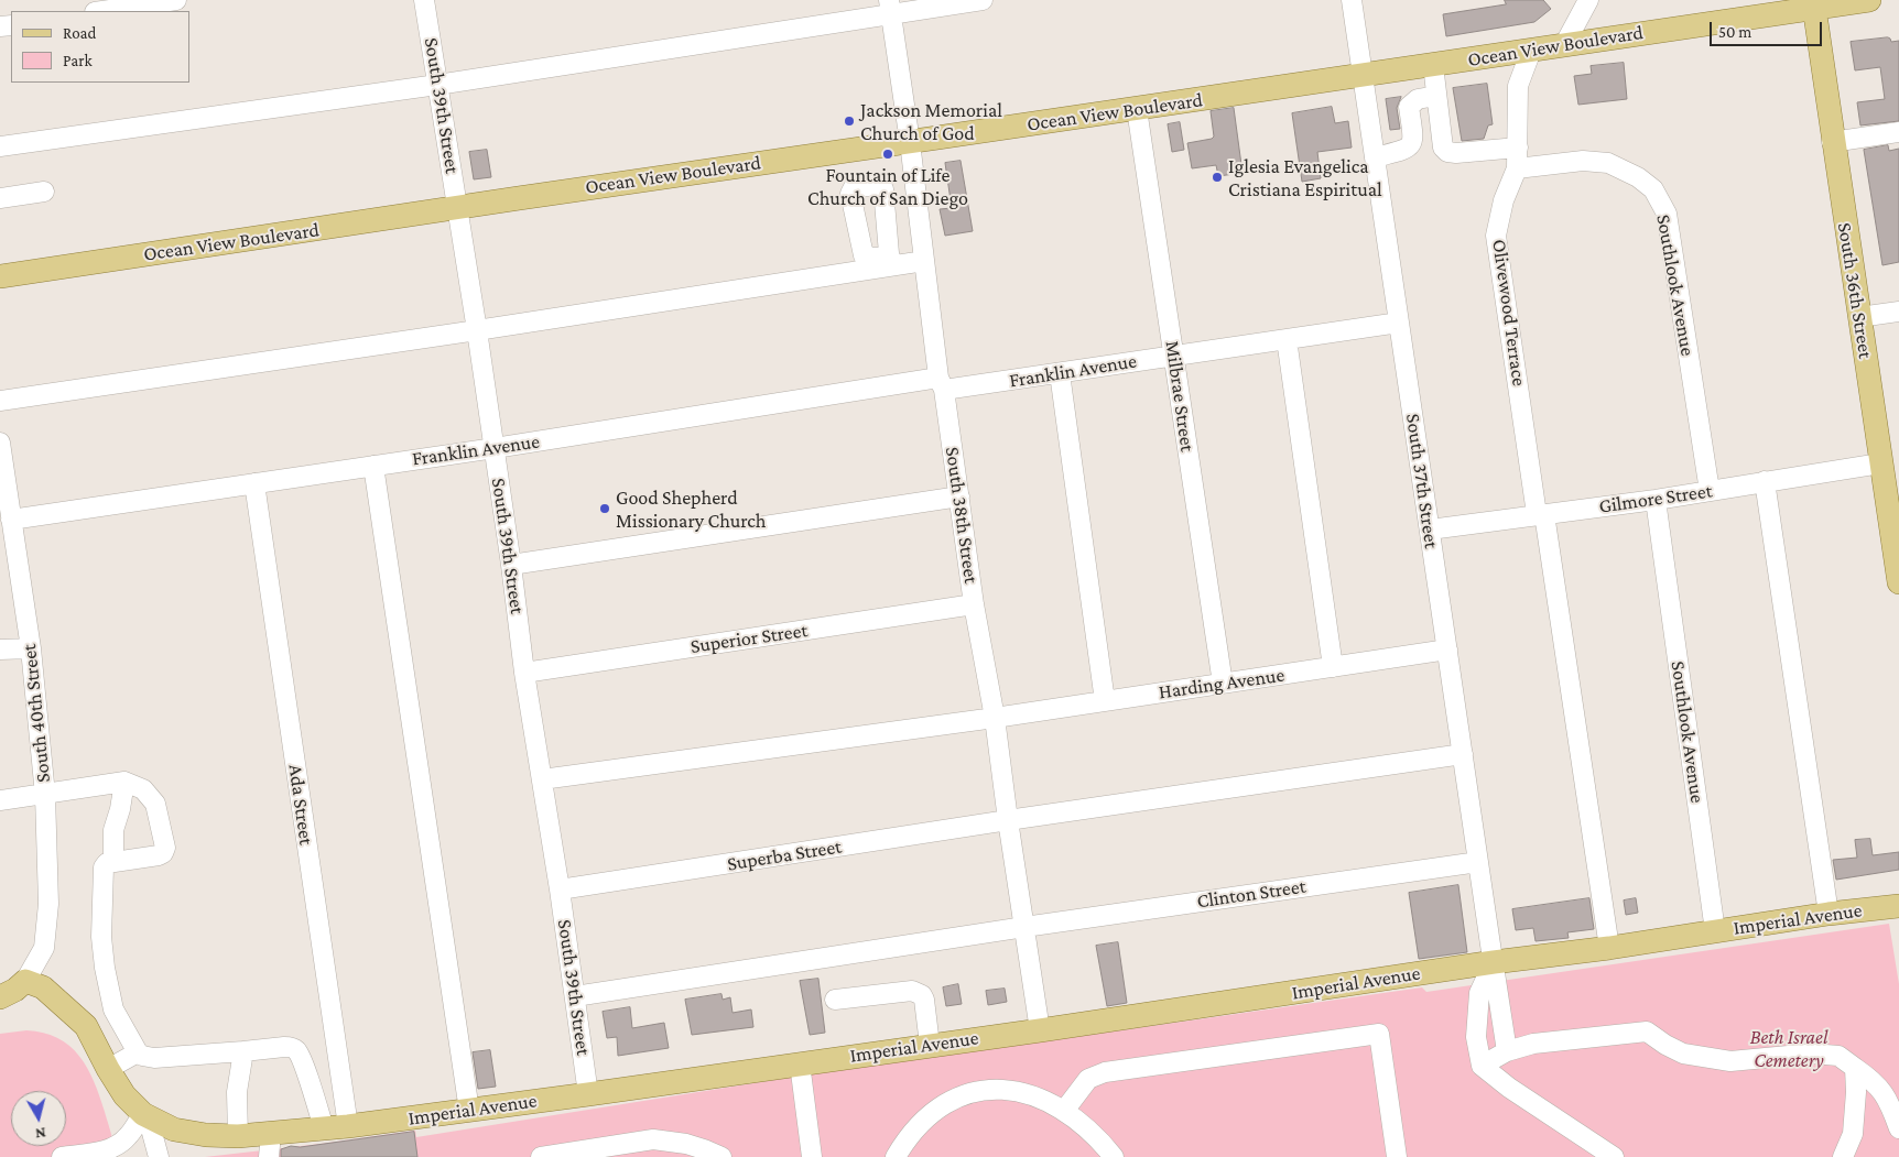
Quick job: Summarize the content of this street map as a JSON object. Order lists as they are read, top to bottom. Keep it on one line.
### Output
{"streets":{"main road":["Ocean View Boulevard","South 36th Street","Imperial Avenue"],"street":["South 39th Street","Southlook Avenue","Olivewood Terrace","Franklin Avenue","Milbrae Street","South 37th Street","Gilmore Street","South 38th Street","Superior Street","Harding Avenue","South 40th Street","Ada Street","Superba Street","Clinton Street"]},"crossings":[["Ocean View Boulevard","South 39th Street"],["Ocean View Boulevard","South 36th Street"],["Ocean View Boulevard","Olivewood Terrace"],["Ocean View Boulevard","Milbrae Street"],["Ocean View Boulevard","South 37th Street"],["Ocean View Boulevard","South 38th Street"],["South 39th Street","Franklin Avenue"],["South 39th Street","Superior Street"],["South 39th Street","Harding Avenue"],["South 39th Street","Superba Street"],["South 39th Street","Clinton Street"],["South 39th Street","Imperial Avenue"],["Southlook Avenue","Olivewood Terrace"],["Southlook Avenue","Gilmore Street"],["Southlook Avenue","Imperial Avenue"],["South 36th Street","Gilmore Street"],["Olivewood Terrace","Gilmore Street"],["Olivewood Terrace","Imperial Avenue"],["Franklin Avenue","Milbrae Street"],["Franklin Avenue","South 37th Street"],["Franklin Avenue","South 38th Street"],["Franklin Avenue","South 40th Street"],["Franklin Avenue","Ada Street"],["Milbrae Street","Harding Avenue"],["South 37th Street","Gilmore Street"],["South 37th Street","Harding Avenue"],["South 37th Street","Superba Street"],["South 37th Street","Clinton Street"],["South 37th Street","Imperial Avenue"],["South 38th Street","Superior Street"],["South 38th Street","Harding Avenue"],["South 38th Street","Superba Street"],["South 38th Street","Clinton Street"],["South 38th Street","Imperial Avenue"],["South 40th Street","Imperial Avenue"],["Ada Street","Imperial Avenue"]],"parks":["Beth Israel Cemetery"],"places":["Jackson Memorial Church of God","Fountain of Life Church of San Diego","Iglesia Evangelica Cristiana Espiritual","Good Shepherd Missionary Church"],"legend":["Road","Park"],"scale_bar":"50 m","north":"bottom"}
